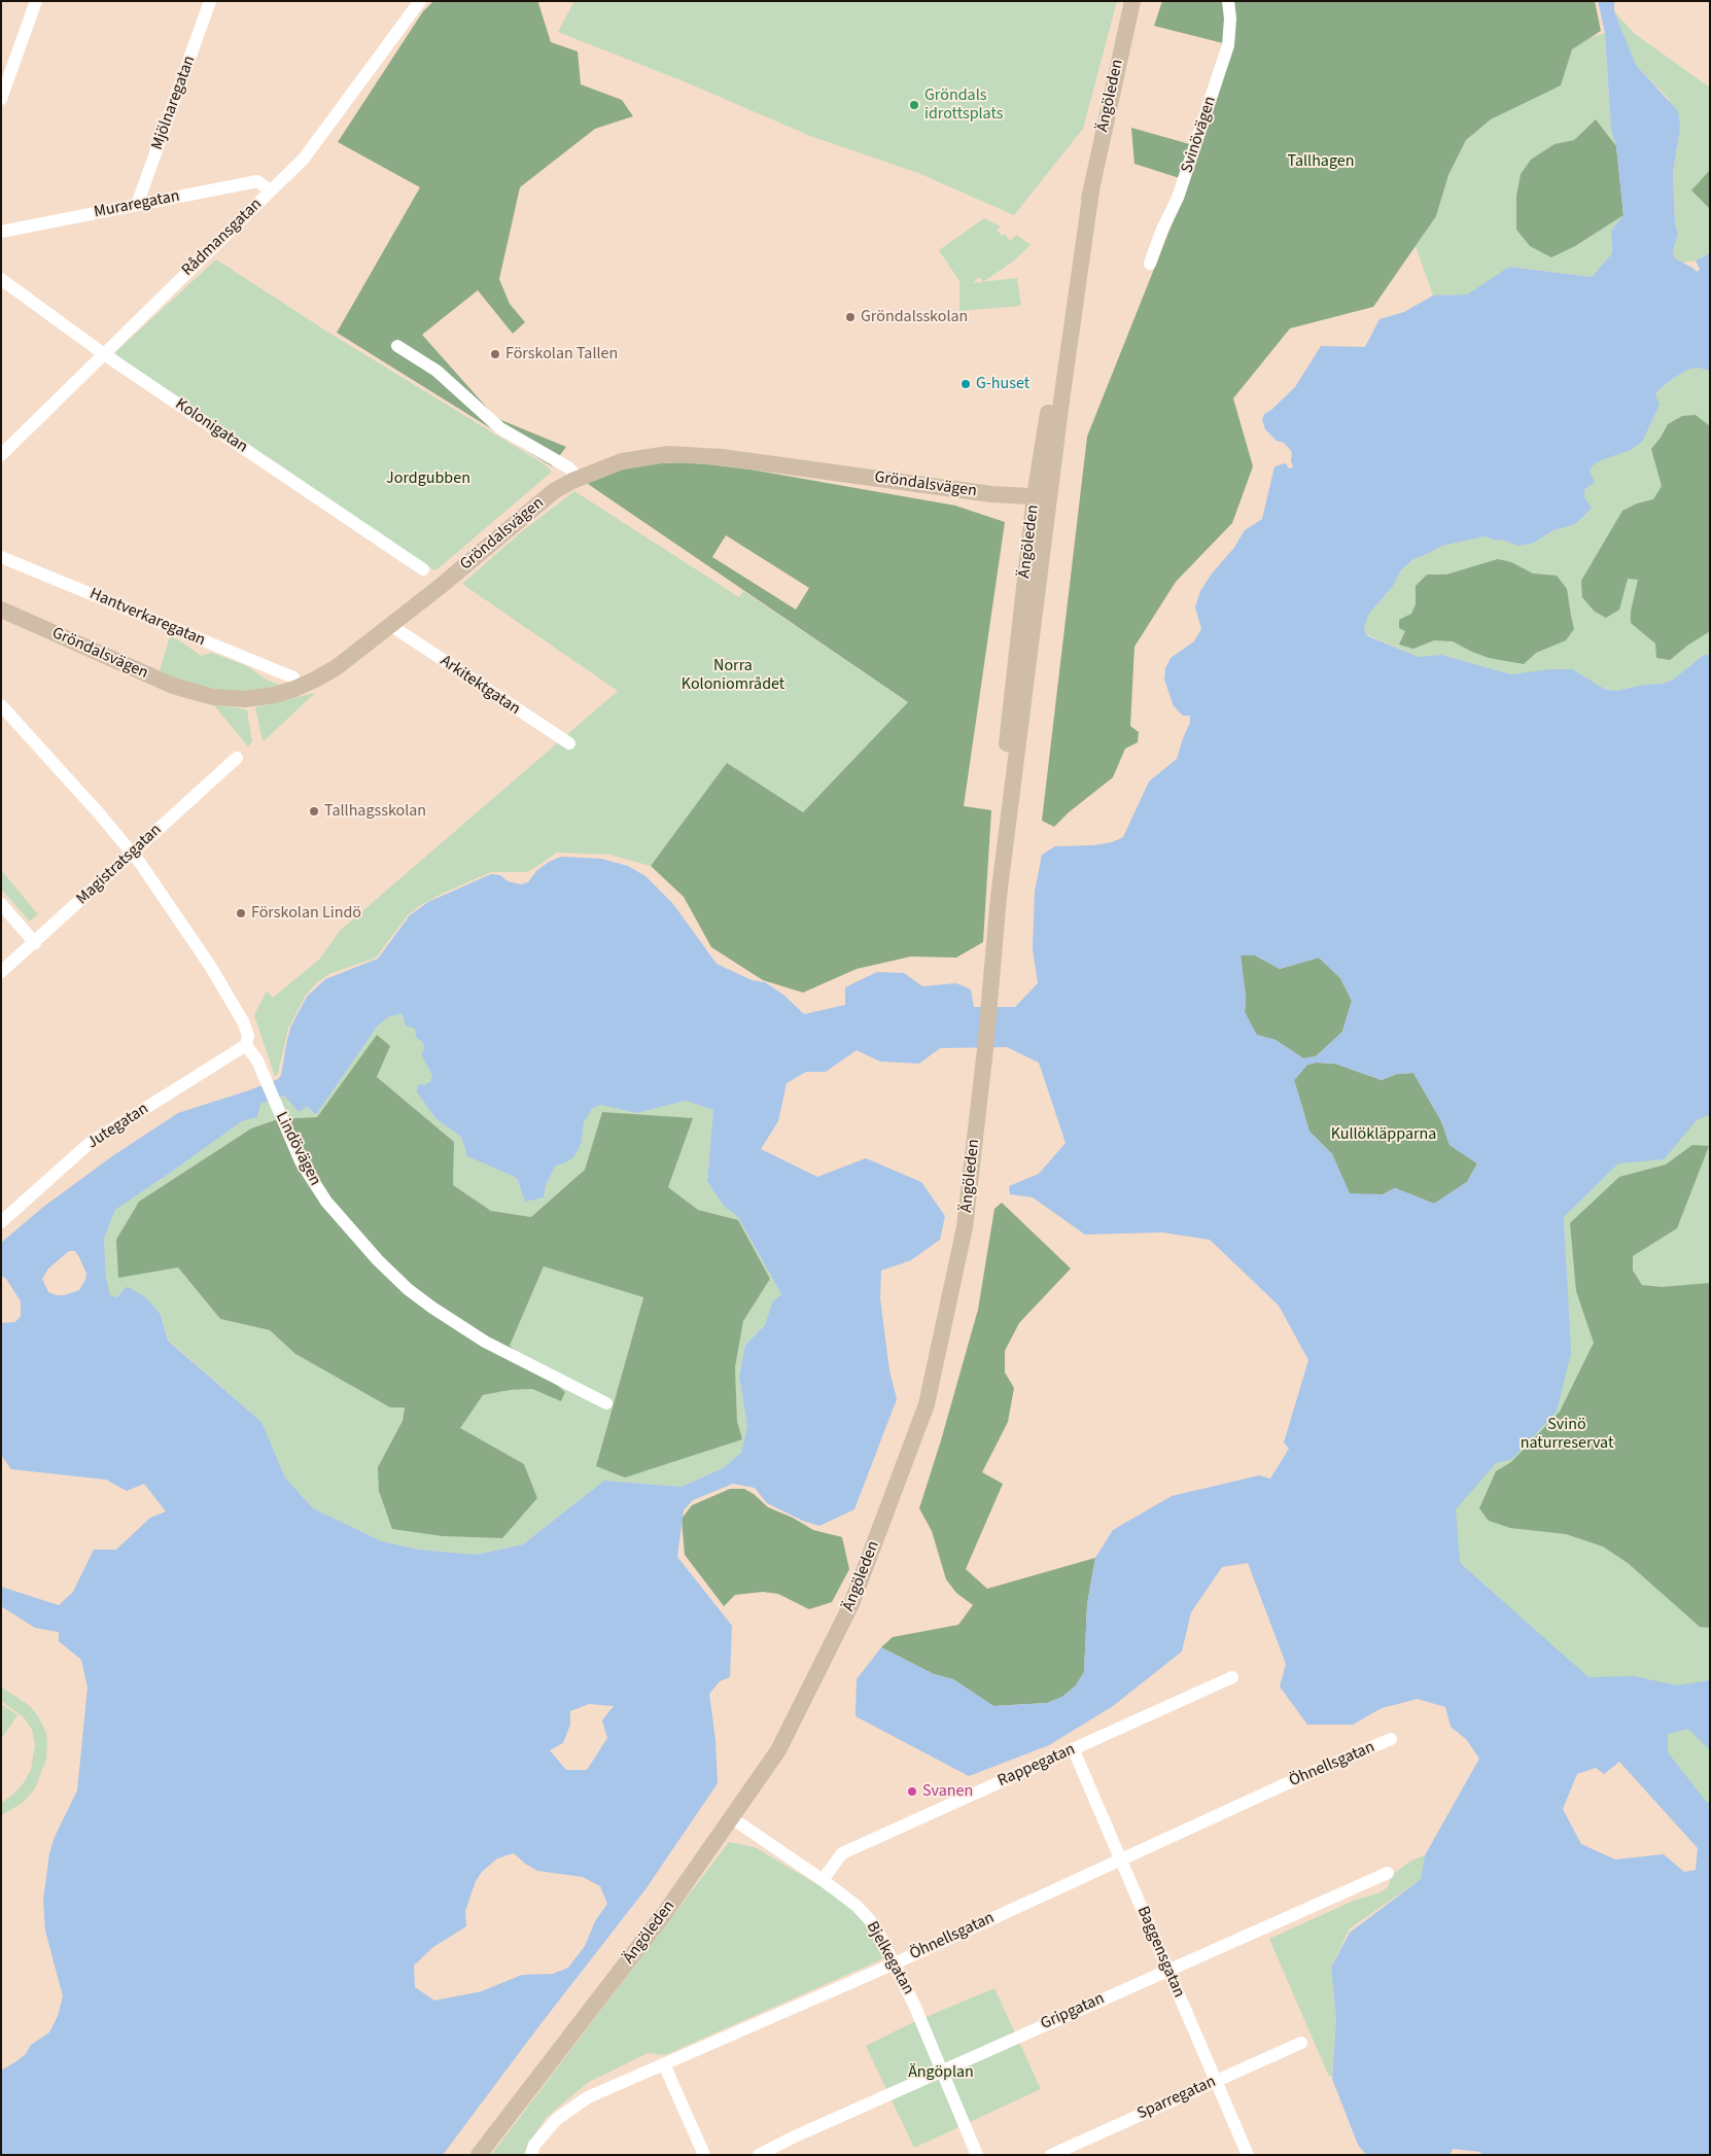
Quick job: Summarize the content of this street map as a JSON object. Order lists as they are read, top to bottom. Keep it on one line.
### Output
{"streets":{"main road":["Ängöleden","Gröndalsvägen"],"street":["Mjölnaregatan","Svinövägen","Muraregatan","Rådmansgatan","Kolonigatan","Hantverkaregatan","Arkitektgatan","Magistratsgatan","Jutegatan","Lindövägen","Öhnellsgatan","Rappegatan","Baggensgatan","Bjelkegatan","Gripgatan","Sparregatan"]},"crossings":[["Ängöleden","Gröndalsvägen"],["Ängöleden","Bjelkegatan"],["Mjölnaregatan","Muraregatan"],["Muraregatan","Rådmansgatan"],["Rådmansgatan","Kolonigatan"],["Gröndalsvägen","Arkitektgatan"],["Magistratsgatan","Lindövägen"],["Jutegatan","Lindövägen"],["Öhnellsgatan","Baggensgatan"],["Öhnellsgatan","Bjelkegatan"],["Rappegatan","Baggensgatan"],["Rappegatan","Bjelkegatan"],["Baggensgatan","Gripgatan"],["Baggensgatan","Sparregatan"],["Bjelkegatan","Gripgatan"]],"parks":["Tallhagen","Jordgubben","Norra Koloniområdet","Kullökläpparna","Svinö naturreservat","Ängöplan"],"places":["Gröndals idrottsplats","Gröndalsskolan","Förskolan Tallen","G-huset","Tallhagsskolan","Förskolan Lindö","Svanen"]}
